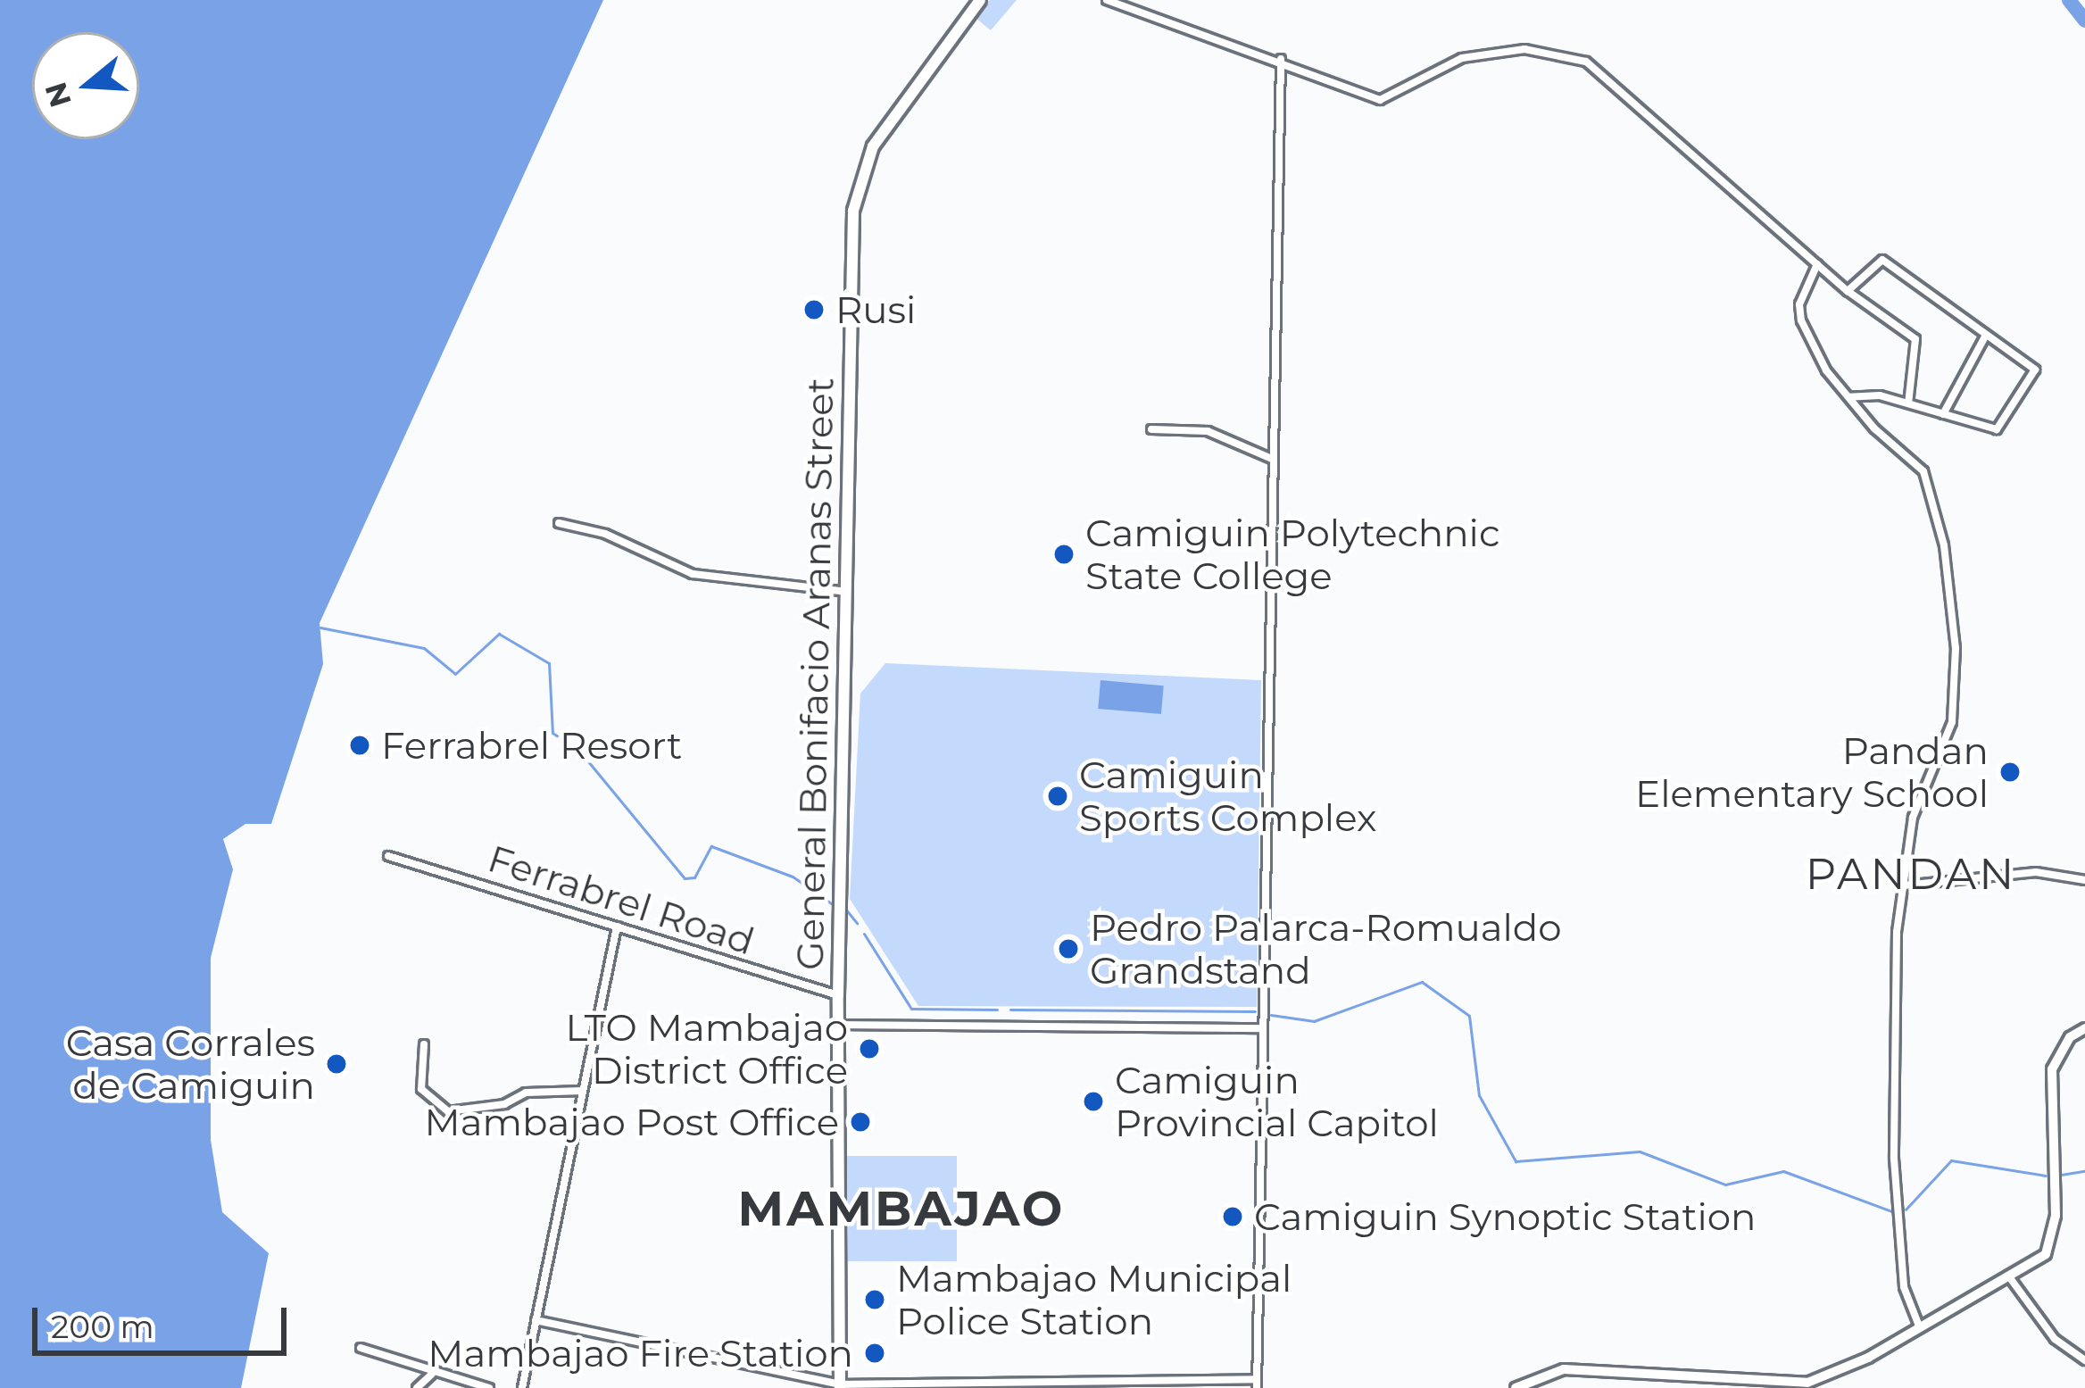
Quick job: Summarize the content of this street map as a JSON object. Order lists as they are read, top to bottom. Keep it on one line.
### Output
{"streets":{"main road":["General Bonifacio Aranas Street"],"street":["Ferrabrel Road"]},"crossings":[["General Bonifacio Aranas Street","Ferrabrel Road"]],"districts":["PANDAN","MAMBAJAO"],"places":["Rusi","Camiguin Polytechnic State College","Ferrabrel Resort","Pandan Elementary School","Camiguin Sports Complex","Pedro Palarca-Romualdo Grandstand","LTO Mambajao District Office","Casa Corrales de Camiguin","Camiguin Provincial Capitol","Mambajao Post Office","Camiguin Synoptic Station","Mambajao Municipal Police Station","Mambajao Fire Station"],"scale_bar":"200 m","north":"left"}
